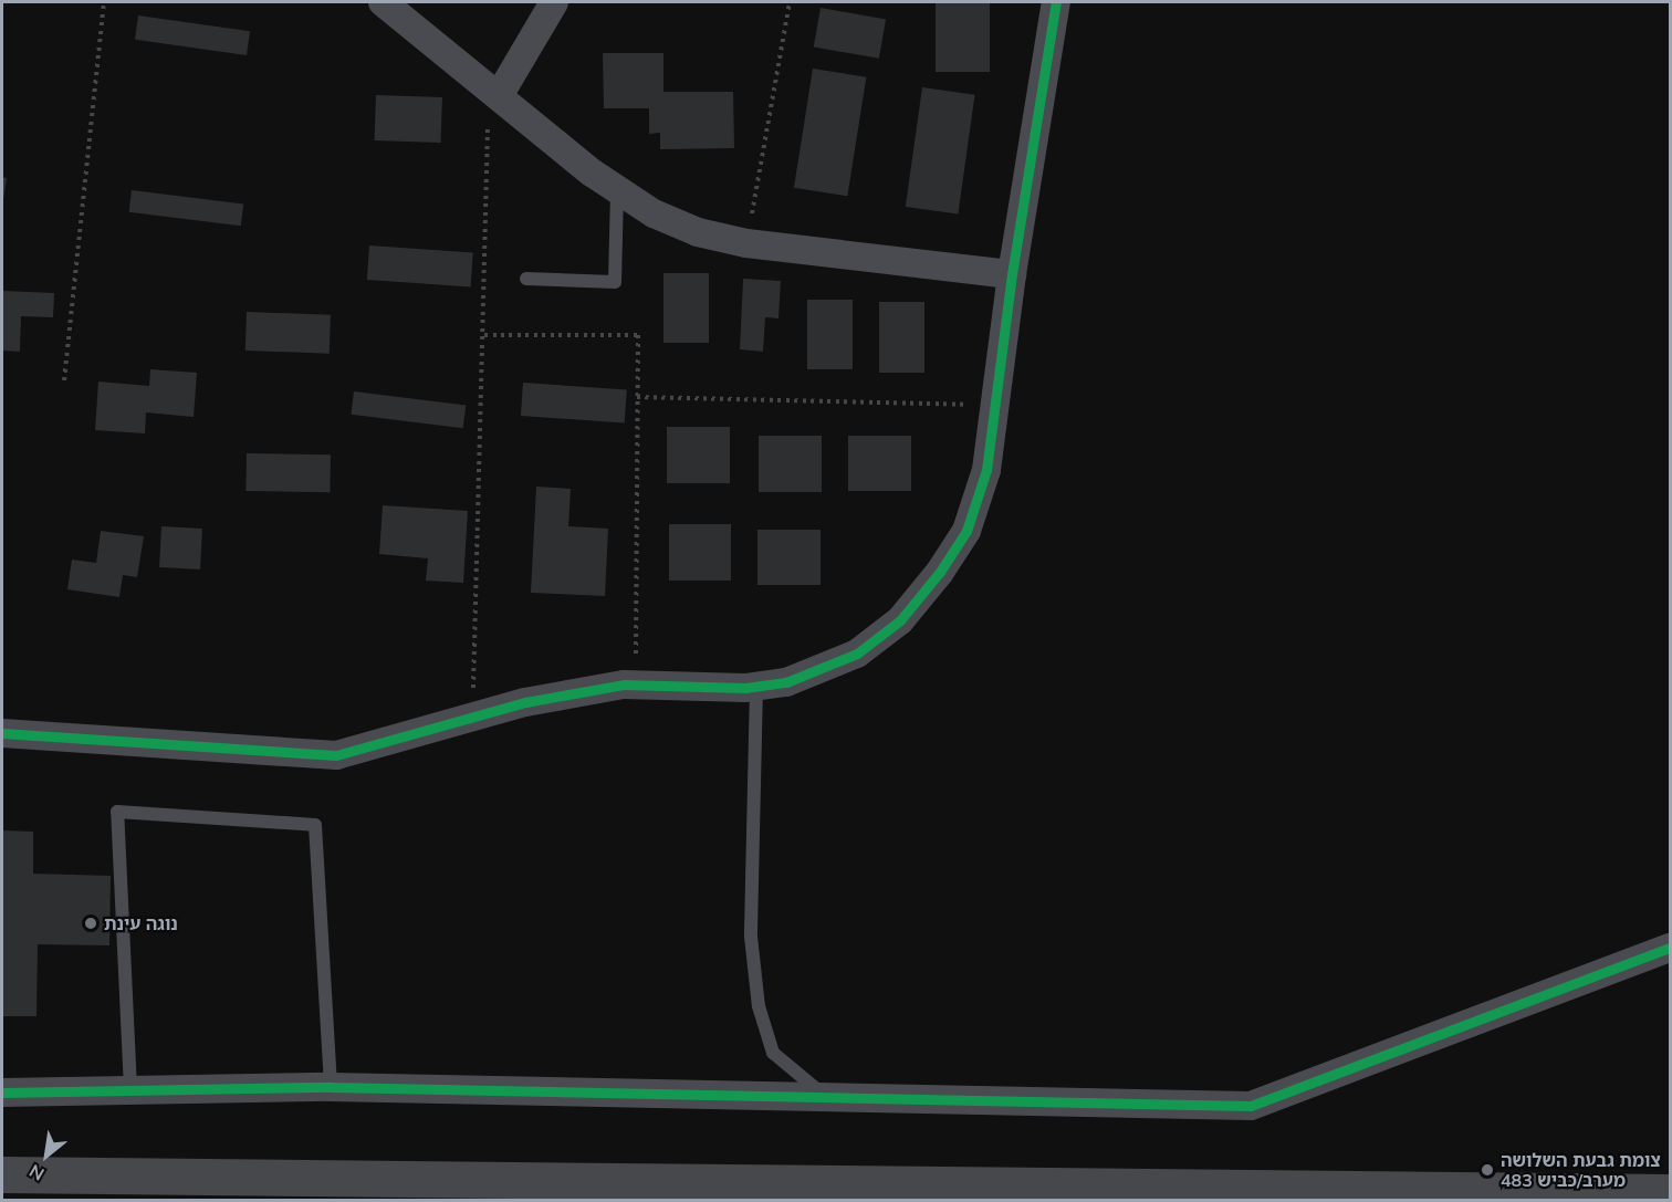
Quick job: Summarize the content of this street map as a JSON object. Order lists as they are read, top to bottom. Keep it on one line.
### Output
{"places":["נוגה עינת","צומת גבעת השלושה מערב/כביש 483"],"north":"bottom left"}
